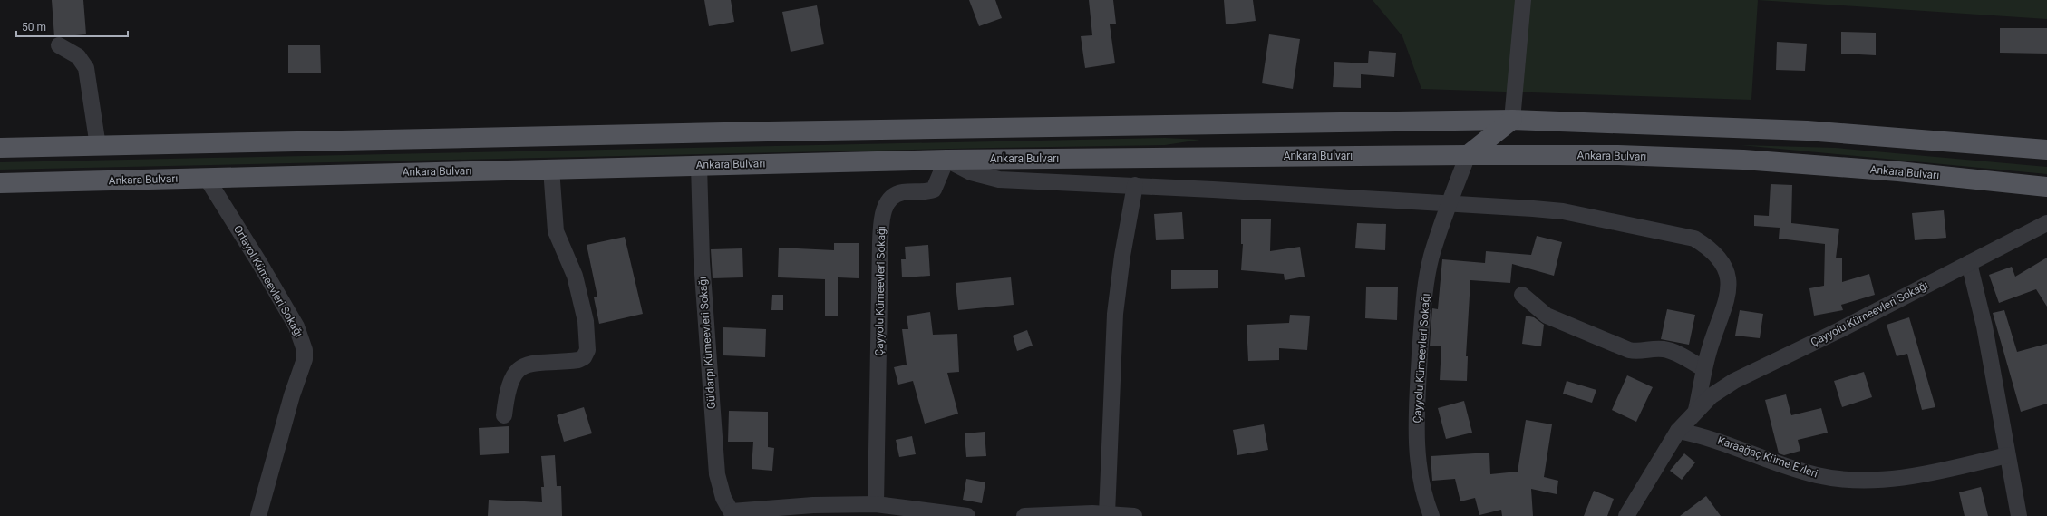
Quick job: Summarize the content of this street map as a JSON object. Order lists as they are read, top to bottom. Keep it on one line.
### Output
{"streets":{"main road":["Ankara Bulvarı"],"street":["Ortayol Kümeevleri Sokağı","Çayyolu Kümeevleri Sokağı","Güldarpı Kümeevleri Sokağı","Karaağaç Küme Evleri"]},"crossings":[["Ankara Bulvarı","Ortayol Kümeevleri Sokağı"],["Ankara Bulvarı","Çayyolu Kümeevleri Sokağı"],["Ankara Bulvarı","Güldarpı Kümeevleri Sokağı"],["Çayyolu Kümeevleri Sokağı","Karaağaç Küme Evleri"]],"scale_bar":"50 m"}
